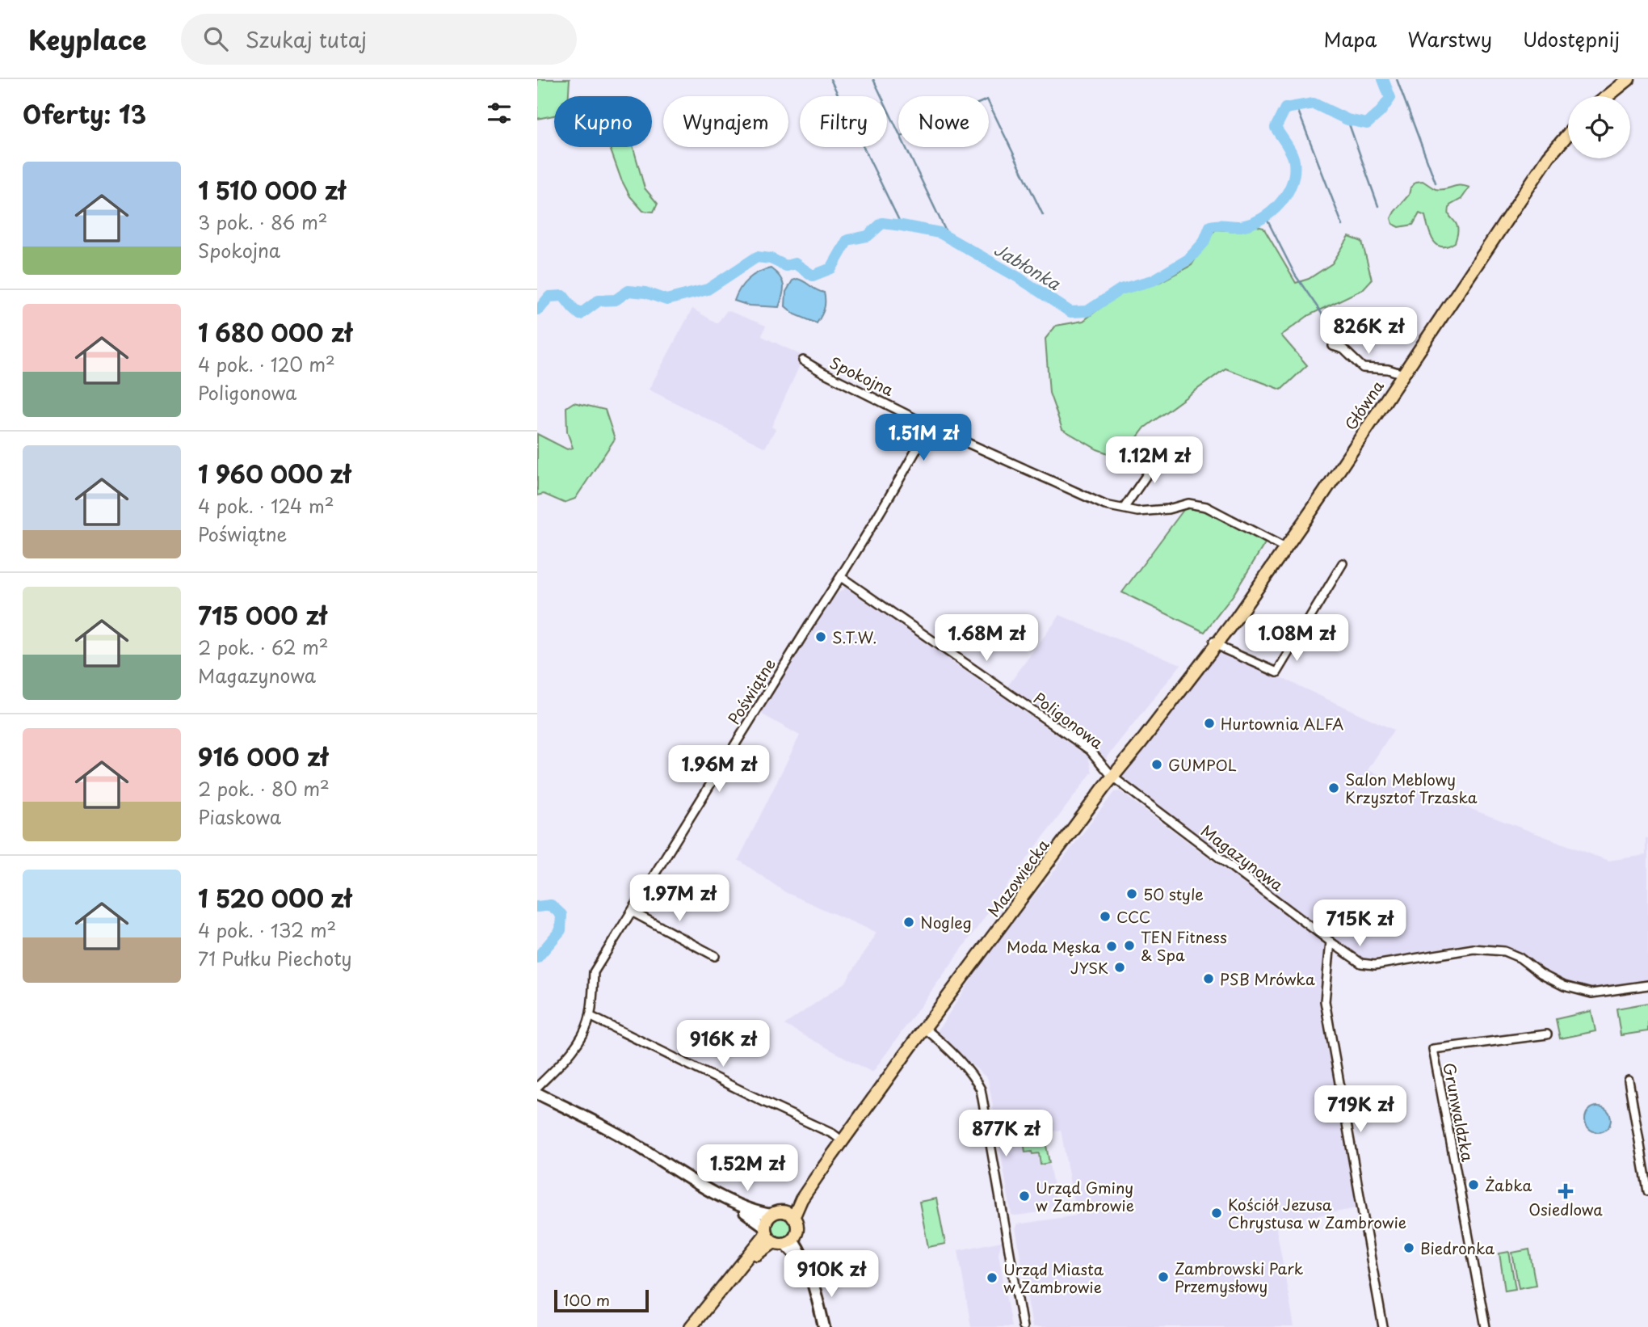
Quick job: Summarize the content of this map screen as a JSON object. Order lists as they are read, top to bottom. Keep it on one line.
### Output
{"streets":{"main road":["Główna","Mazowiecka"],"street":["Spokojna","Poświątne","Poligonowa","Magazynowa","Grunwaldzka"]},"crossings":[["Spokojna","Główna"],["Spokojna","Poświątne"],["Główna","Mazowiecka"],["Poświątne","Poligonowa"],["Poligonowa","Magazynowa"],["Poligonowa","Mazowiecka"],["Magazynowa","Mazowiecka"]],"water":["Jabłonka"],"places":{"other":["S.T.W.","Hurtownia ALFA","GUMPOL","Salon Meblowy Krzysztof Trzaska","50 style","CCC","Nogleg","TEN Fitness & Spa","Moda Męska","JYSK","PSB Mrówka","Żabka","Urząd Gminy w Zambrowie","Kościół Jezusa Chrystusa w Zambrowie","Biedronka","Zambrowski Park Przemysłowy","Urząd Miasta w Zambrowie"],"health":["Osiedlowa"]},"scale_bar":"100 m","page":{"header":"Keyplace","search":"Szukaj tutaj","nav":["Mapa","Warstwy","Udostępnij"],"heading":"Oferty: 13","chip":["Kupno","Wynajem","Filtry","Nowe"],"list":[{"name":"1 510 000 zł","note":"3 pok. · 86 m² · Spokojna"},{"name":"1 680 000 zł","note":"4 pok. · 120 m² · Poligonowa"},{"name":"1 960 000 zł","note":"4 pok. · 124 m² · Poświątne"},{"name":"715 000 zł","note":"2 pok. · 62 m² · Magazynowa"},{"name":"916 000 zł","note":"2 pok. · 80 m² · Piaskowa"},{"name":"1 520 000 zł","note":"4 pok. · 132 m² · 71 Pułku Piechoty"}],"price":["826K zł","1.51M zł","1.12M zł","1.68M zł","1.08M zł","1.96M zł","1.97M zł","715K zł","916K zł","719K zł","877K zł","1.52M zł","910K zł"],"scale":"100 m"}}
